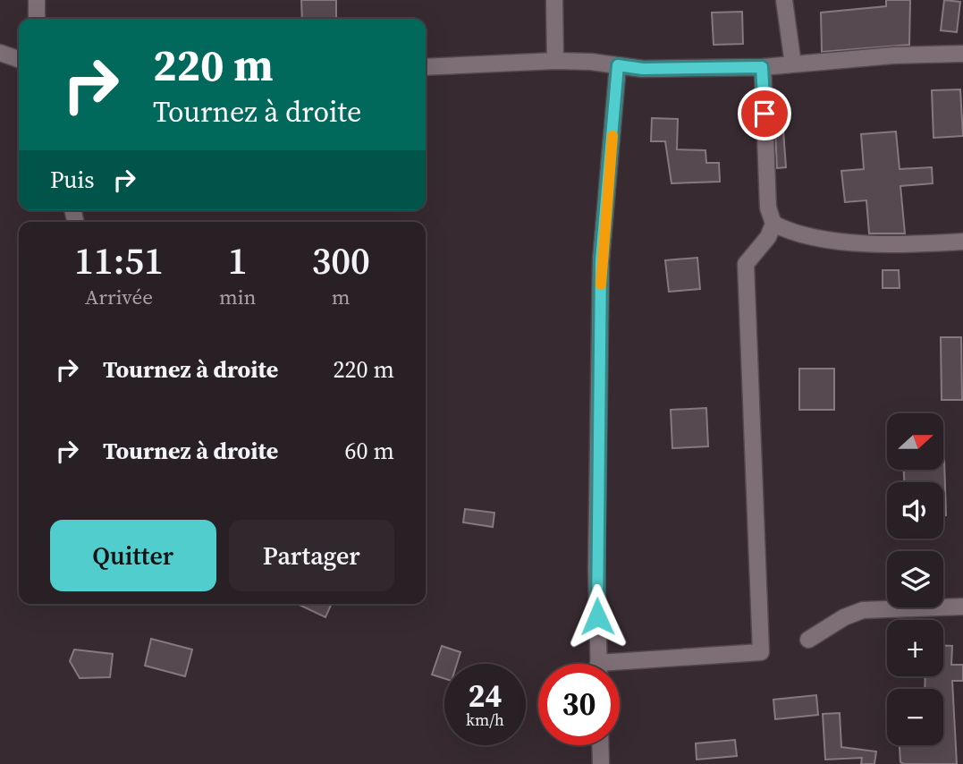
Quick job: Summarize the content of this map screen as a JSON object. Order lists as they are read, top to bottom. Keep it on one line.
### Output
{"north":"right","page":{"turn":["220 m","Tournez à droite"],"then":"Puis","eta":["11:51","Arrivée","1","min","300","m"],"list":[{"name":"Tournez à droite","value":"220 m"},{"name":"Tournez à droite","value":"60 m"}],"map_buttons":["+","−"],"buttons":["Quitter","Partager"],"speed":"24 km/h","limit":"30"}}
